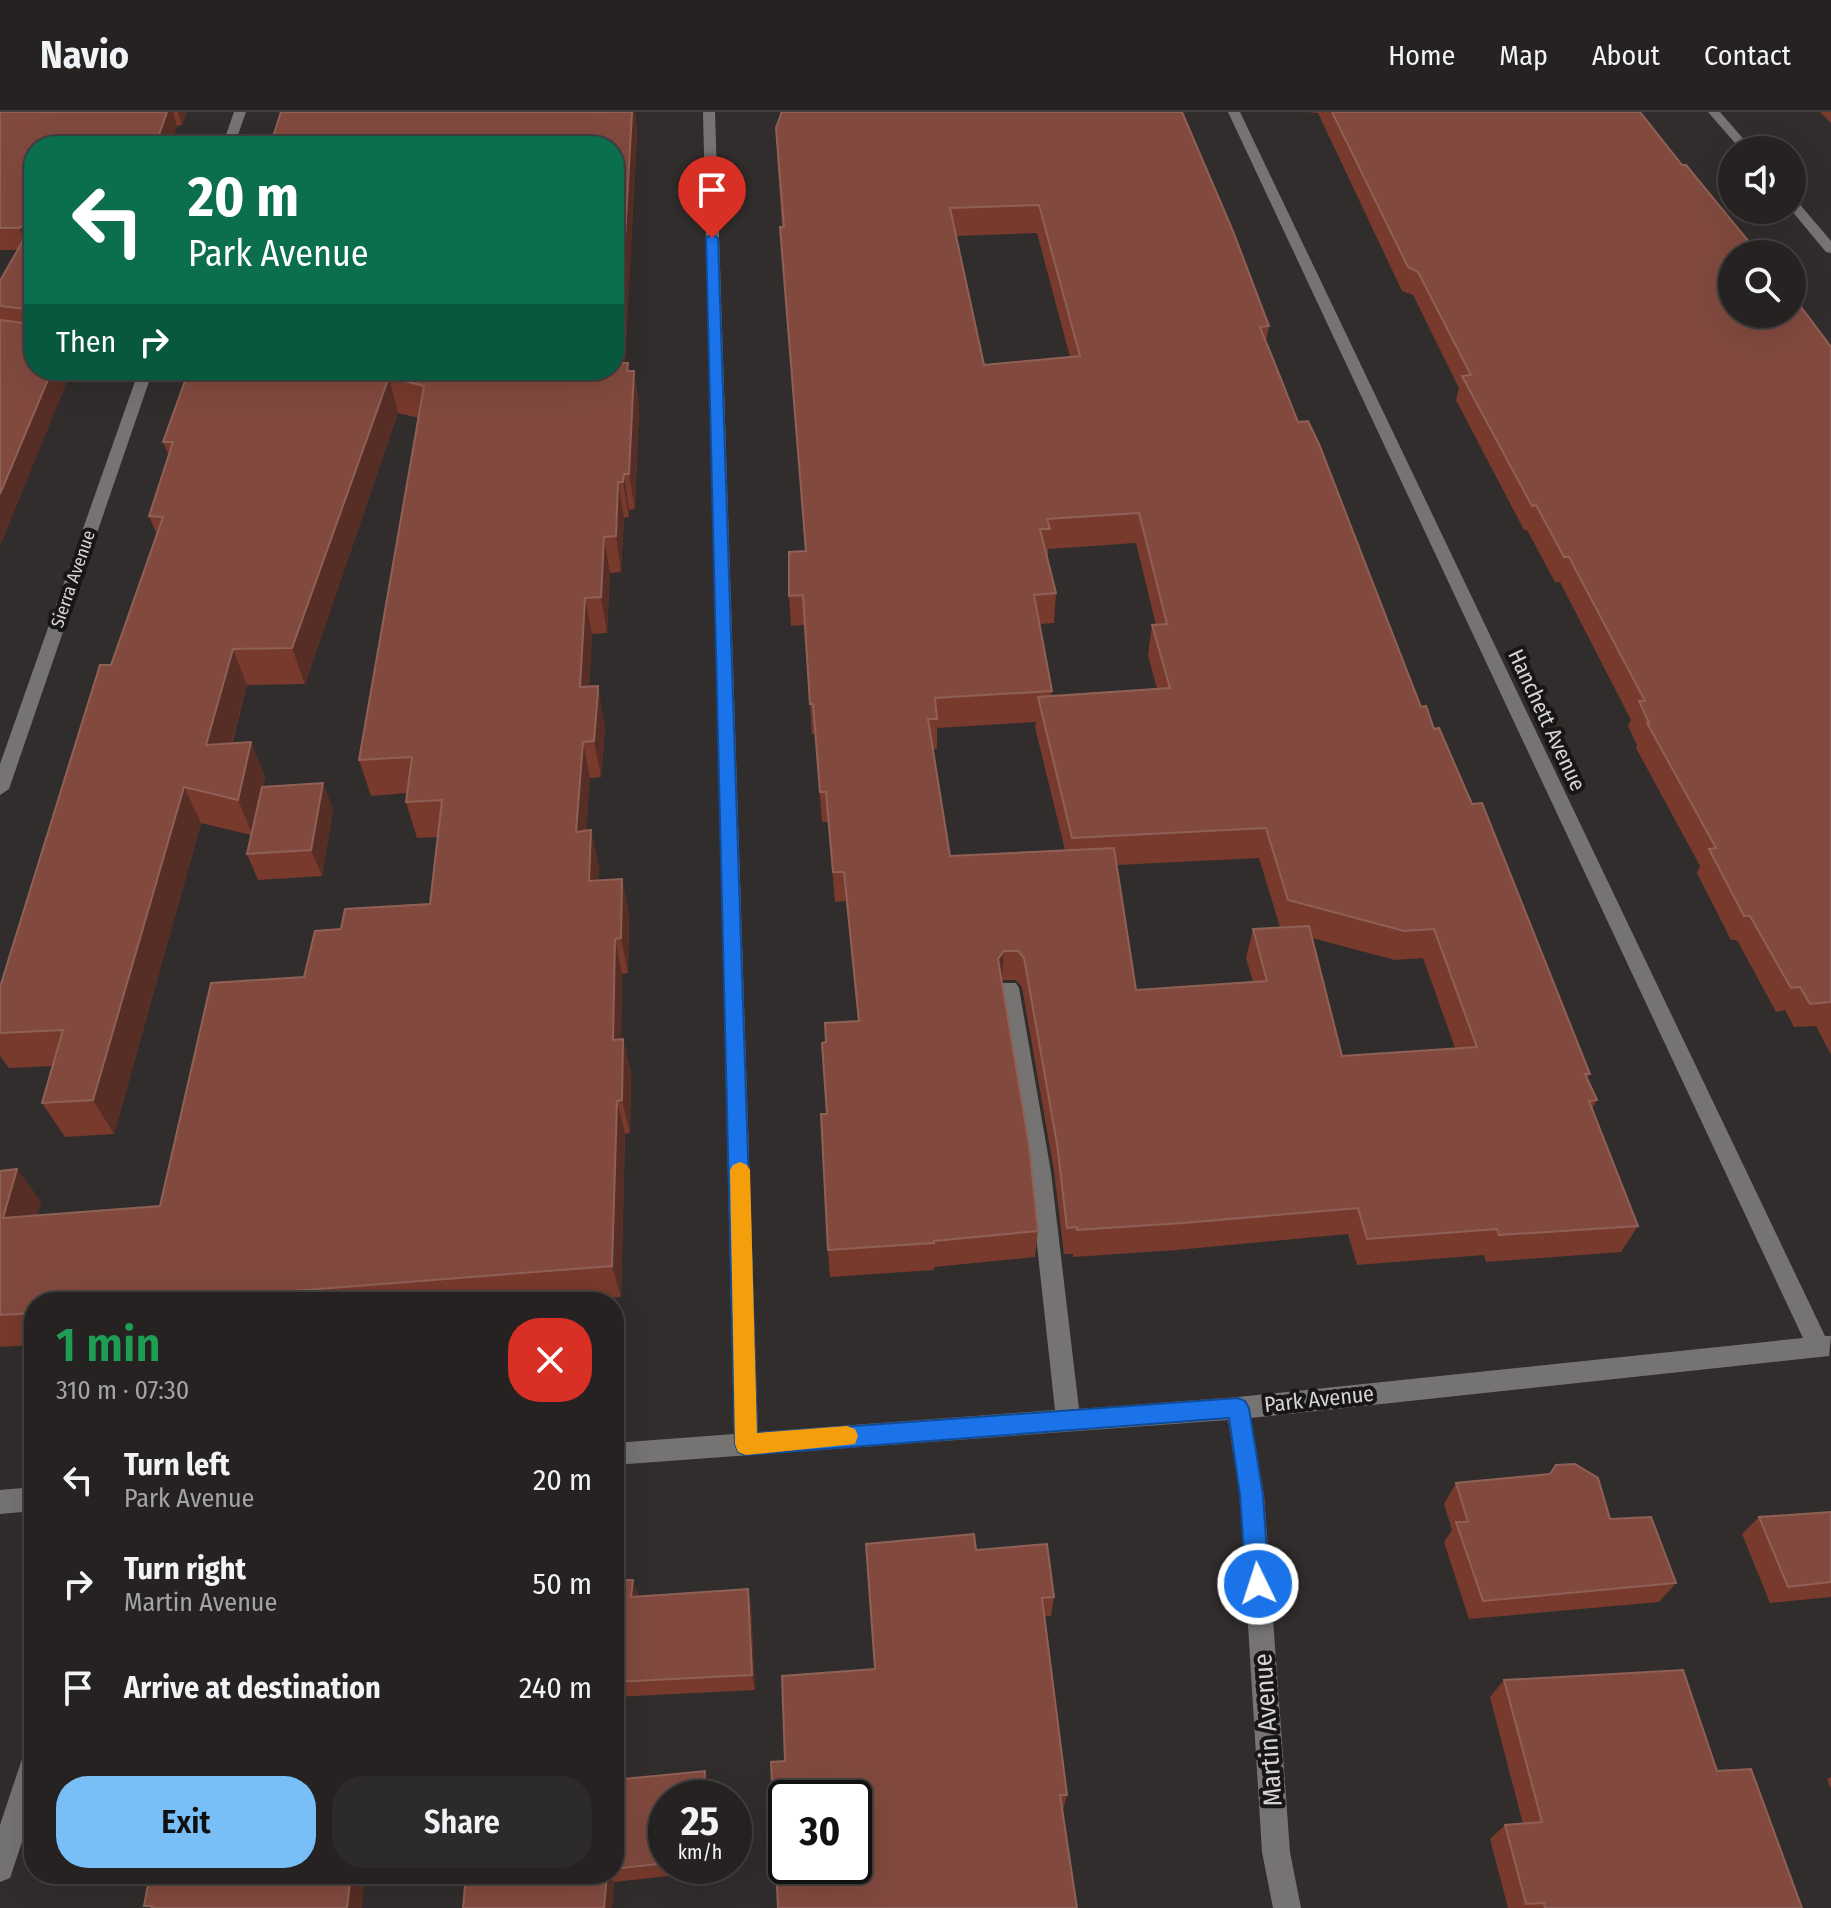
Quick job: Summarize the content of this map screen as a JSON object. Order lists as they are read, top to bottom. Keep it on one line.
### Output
{"streets":{"street":["Sierra Avenue","Hanchett Avenue","Park Avenue","Martin Avenue"]},"crossings":[["Hanchett Avenue","Park Avenue"],["Park Avenue","Martin Avenue"]],"page":{"header":"Navio","nav":["Home","Map","About","Contact"],"turn":["20 m","Park Avenue"],"then":"Then","heading":["1 min","310 m · 07:30"],"list":[{"name":"Turn left","note":"Park Avenue","value":"20 m"},{"name":"Turn right","note":"Martin Avenue","value":"50 m"},{"name":"Arrive at destination","value":"240 m"}],"buttons":["Exit","Share"],"speed":"25 km/h","limit":"30"}}
